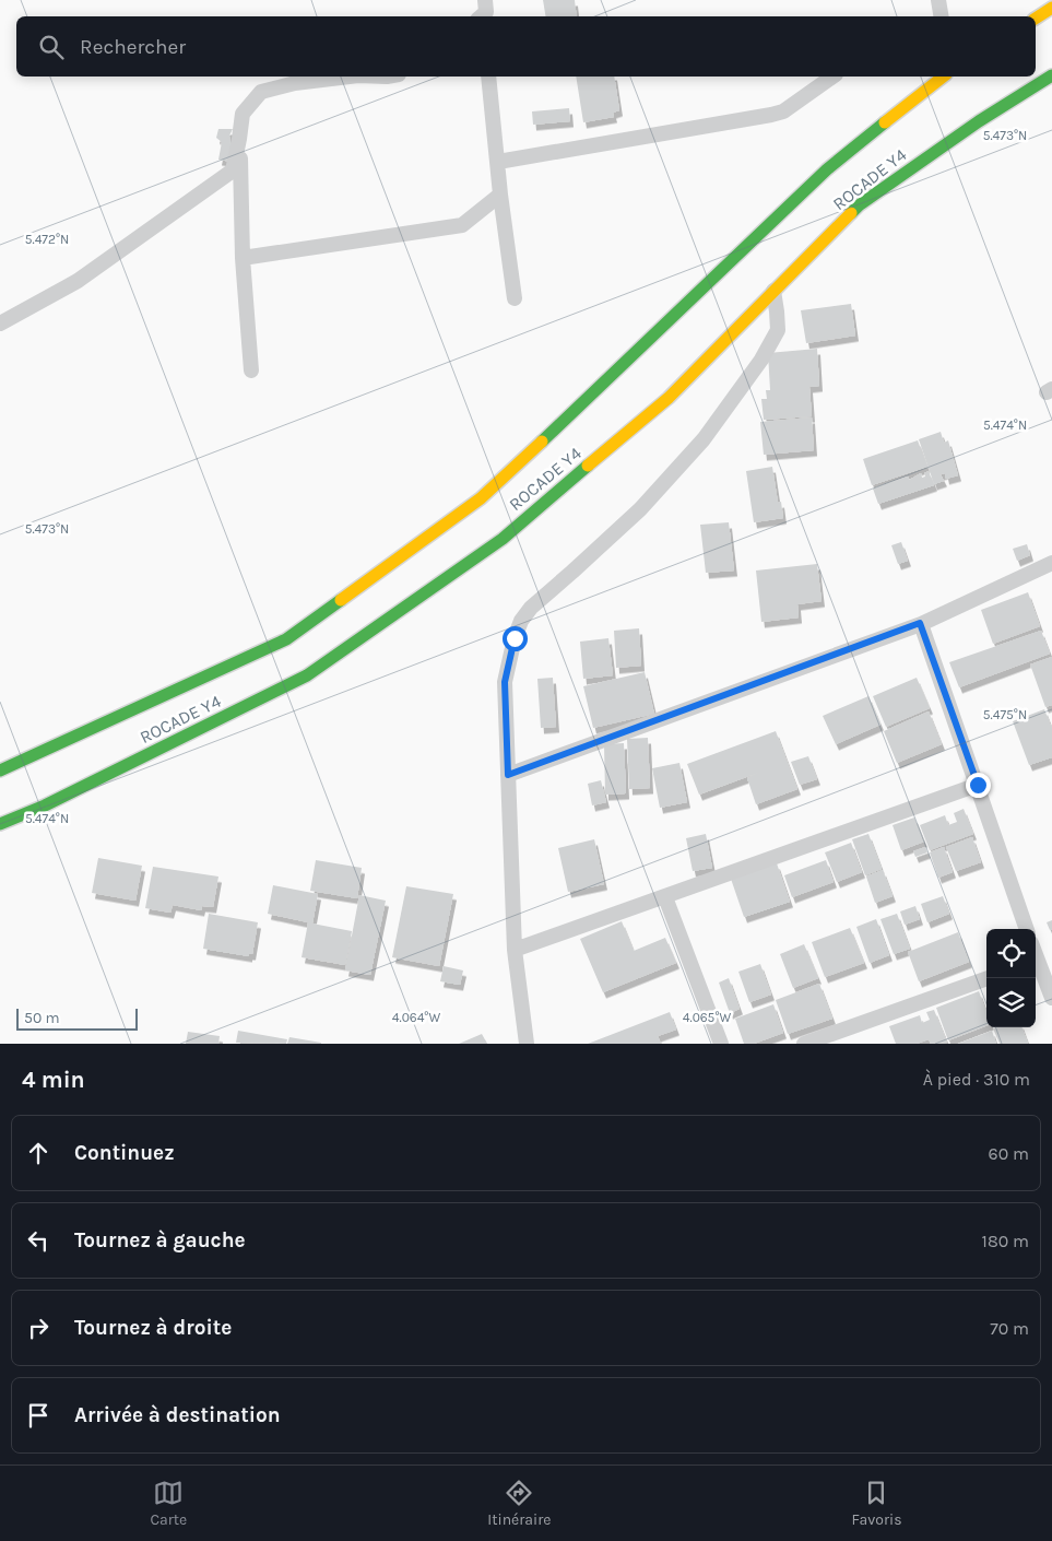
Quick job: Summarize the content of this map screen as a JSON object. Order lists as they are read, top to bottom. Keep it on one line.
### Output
{"streets":{"highway":["ROCADE Y4"]},"scale_bar":"50 m","page":{"search":"Rechercher","scale":"50 m","heading":["4 min","À pied · 310 m"],"list":[["Continuez","60 m"],["Tournez à gauche","180 m"],["Tournez à droite","70 m"],"Arrivée à destination"],"nav":["Carte","Itinéraire","Favoris"]},"coordinates":["5.473°N","5.472°N","5.474°N","5.475°N","4.064°W","4.065°W"]}
